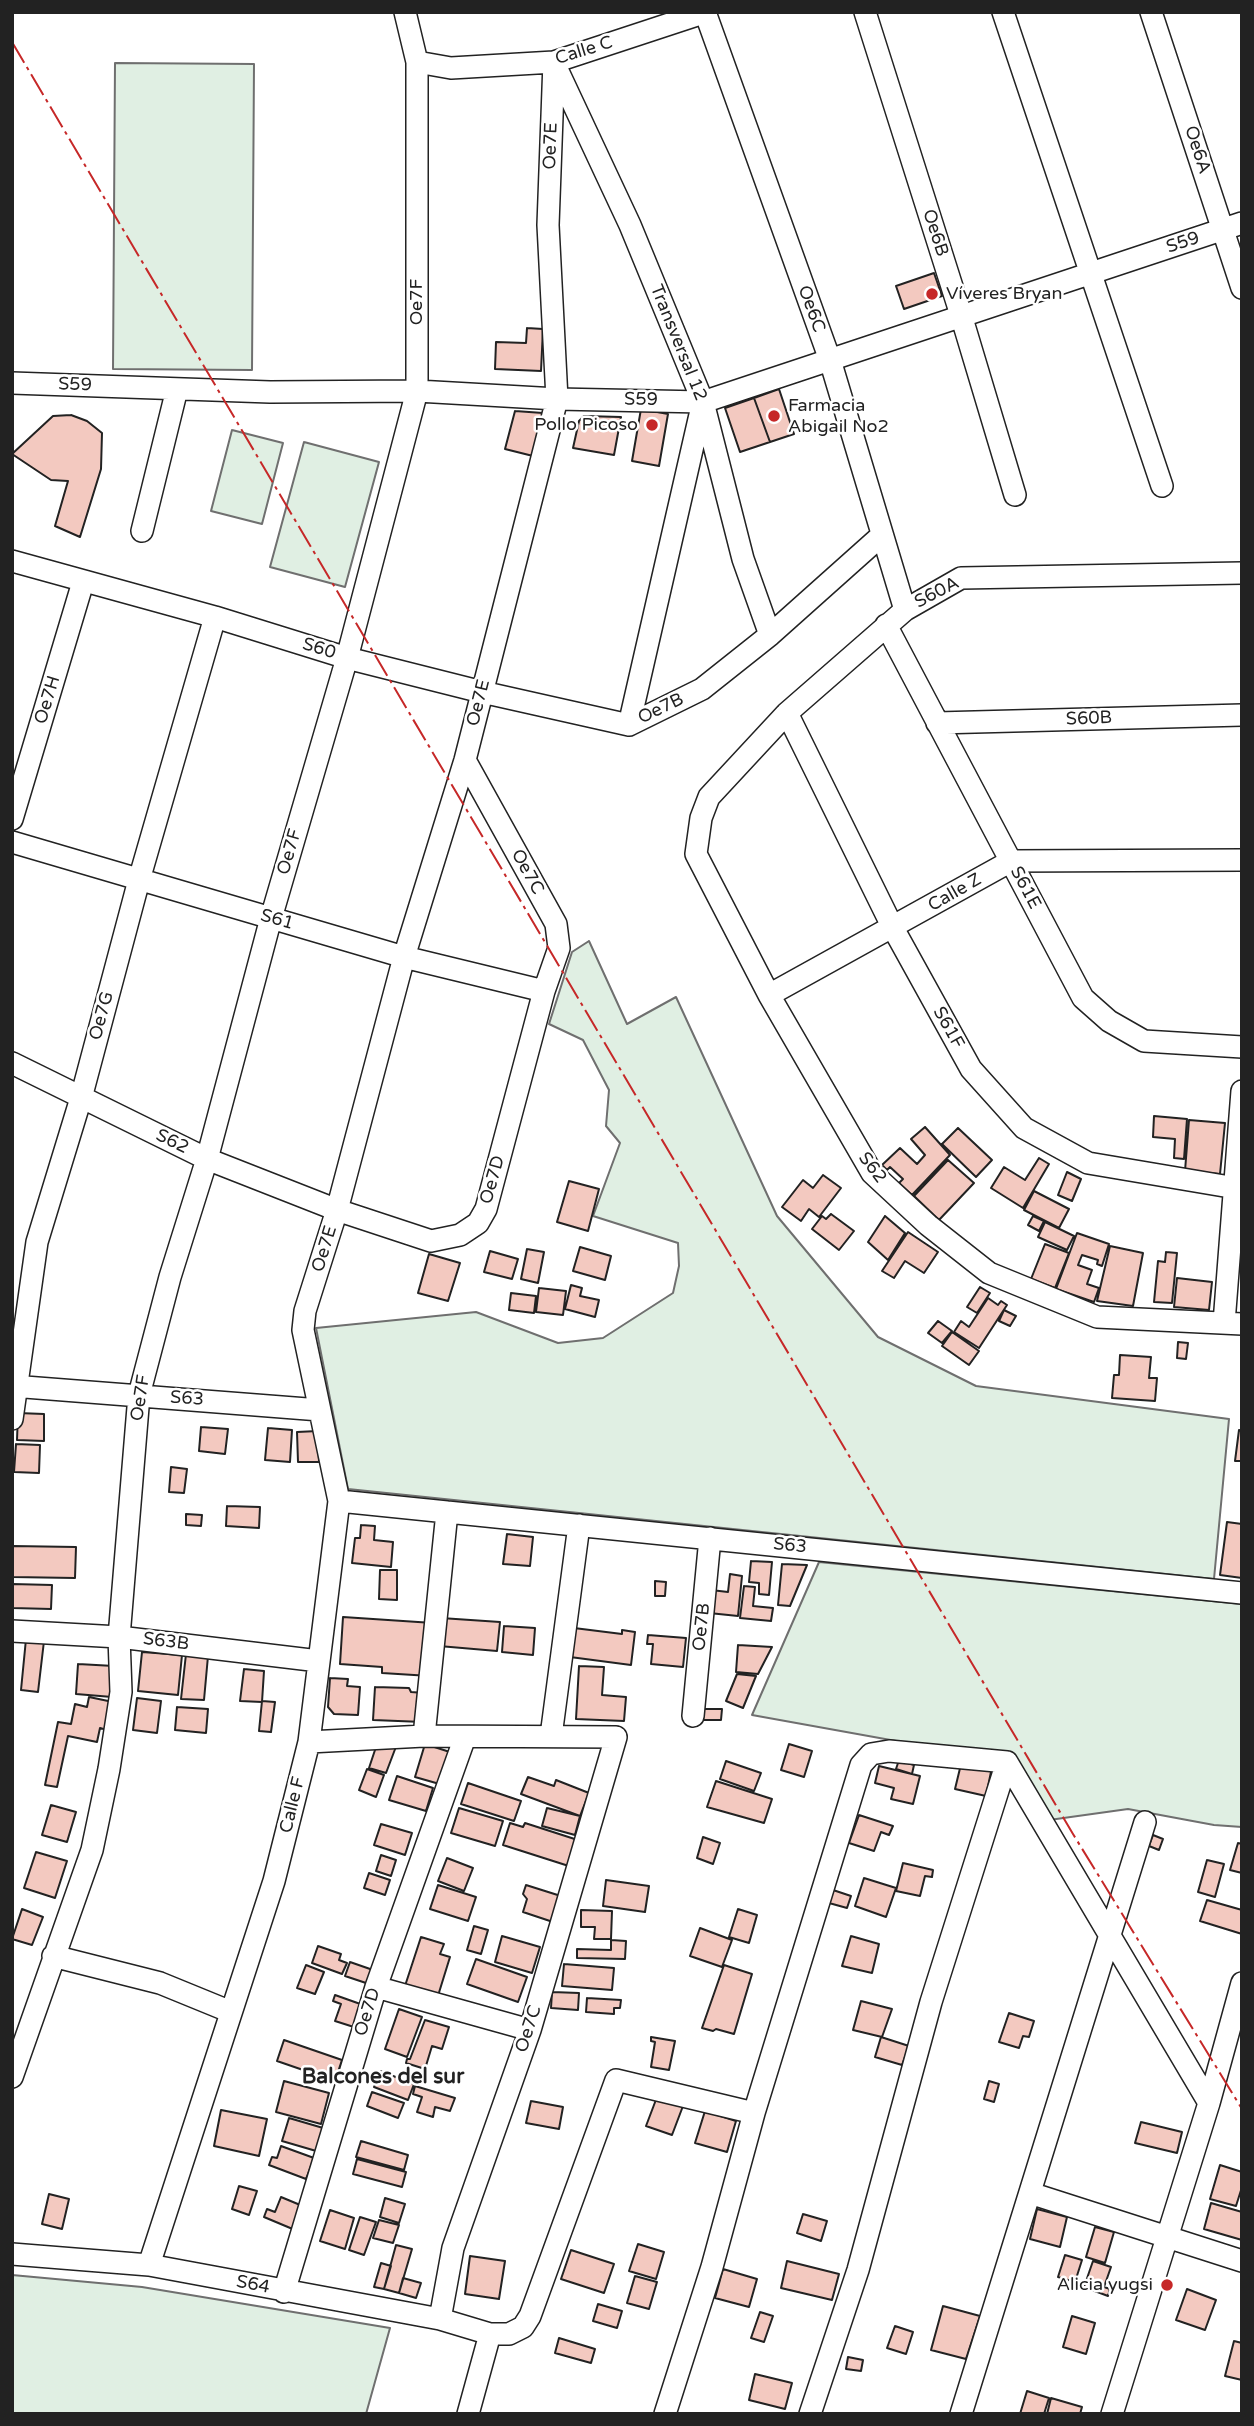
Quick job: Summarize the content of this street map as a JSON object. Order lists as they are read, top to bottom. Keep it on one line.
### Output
{"streets":{"street":["Calle C","Oe7E","Oe6A","Oe6B","S59","Oe7F","Oe6C","Transversal 12","S60A","S60","Oe7H","Oe7B","S60B","Oe7C","S61E","Calle Z","S61","Oe7G","S61F","S62","Oe7D","S63","S63B","Calle F","S64"]},"crossings":[["Calle C","Oe7E"],["Calle C","Oe7F"],["Calle C","Oe6C"],["Calle C","Transversal 12"],["Oe7E","S59"],["Oe7E","Transversal 12"],["Oe7E","S60"],["Oe7E","Oe7C"],["Oe7E","S61"],["Oe7E","S62"],["Oe7E","Oe7D"],["Oe7E","Calle F"],["Oe6A","S59"],["Oe6B","S59"],["S59","Oe7F"],["S59","Oe6C"],["S59","Transversal 12"],["S59","Oe7B"],["Oe7F","S60"],["Oe7F","S61"],["Oe7F","S62"],["Oe7F","S63"],["Oe7F","S63B"],["Oe6C","S60A"],["Oe6C","Oe7B"],["Transversal 12","Oe7B"],["S60A","S61E"],["S60A","S61F"],["S60A","S62"],["S60","Oe7H"],["S60","Oe7B"],["S60","Oe7G"],["Oe7B","S63"],["S60B","S61E"],["Oe7C","S61"],["Oe7C","Oe7D"],["Oe7C","S64"],["S61E","Calle Z"],["Calle Z","S61F"],["Calle Z","S62"],["S61","Oe7G"],["S61","Oe7D"],["Oe7G","S62"],["Oe7G","S63"],["S62","Oe7D"],["Oe7D","S64"],["S63","Calle F"],["S63B","Calle F"],["Calle F","S64"]],"districts":["Balcones del sur"],"places":["Víveres Bryan","Farmacia Abigail No2","Pollo Picoso","Alicia yugsi"]}
